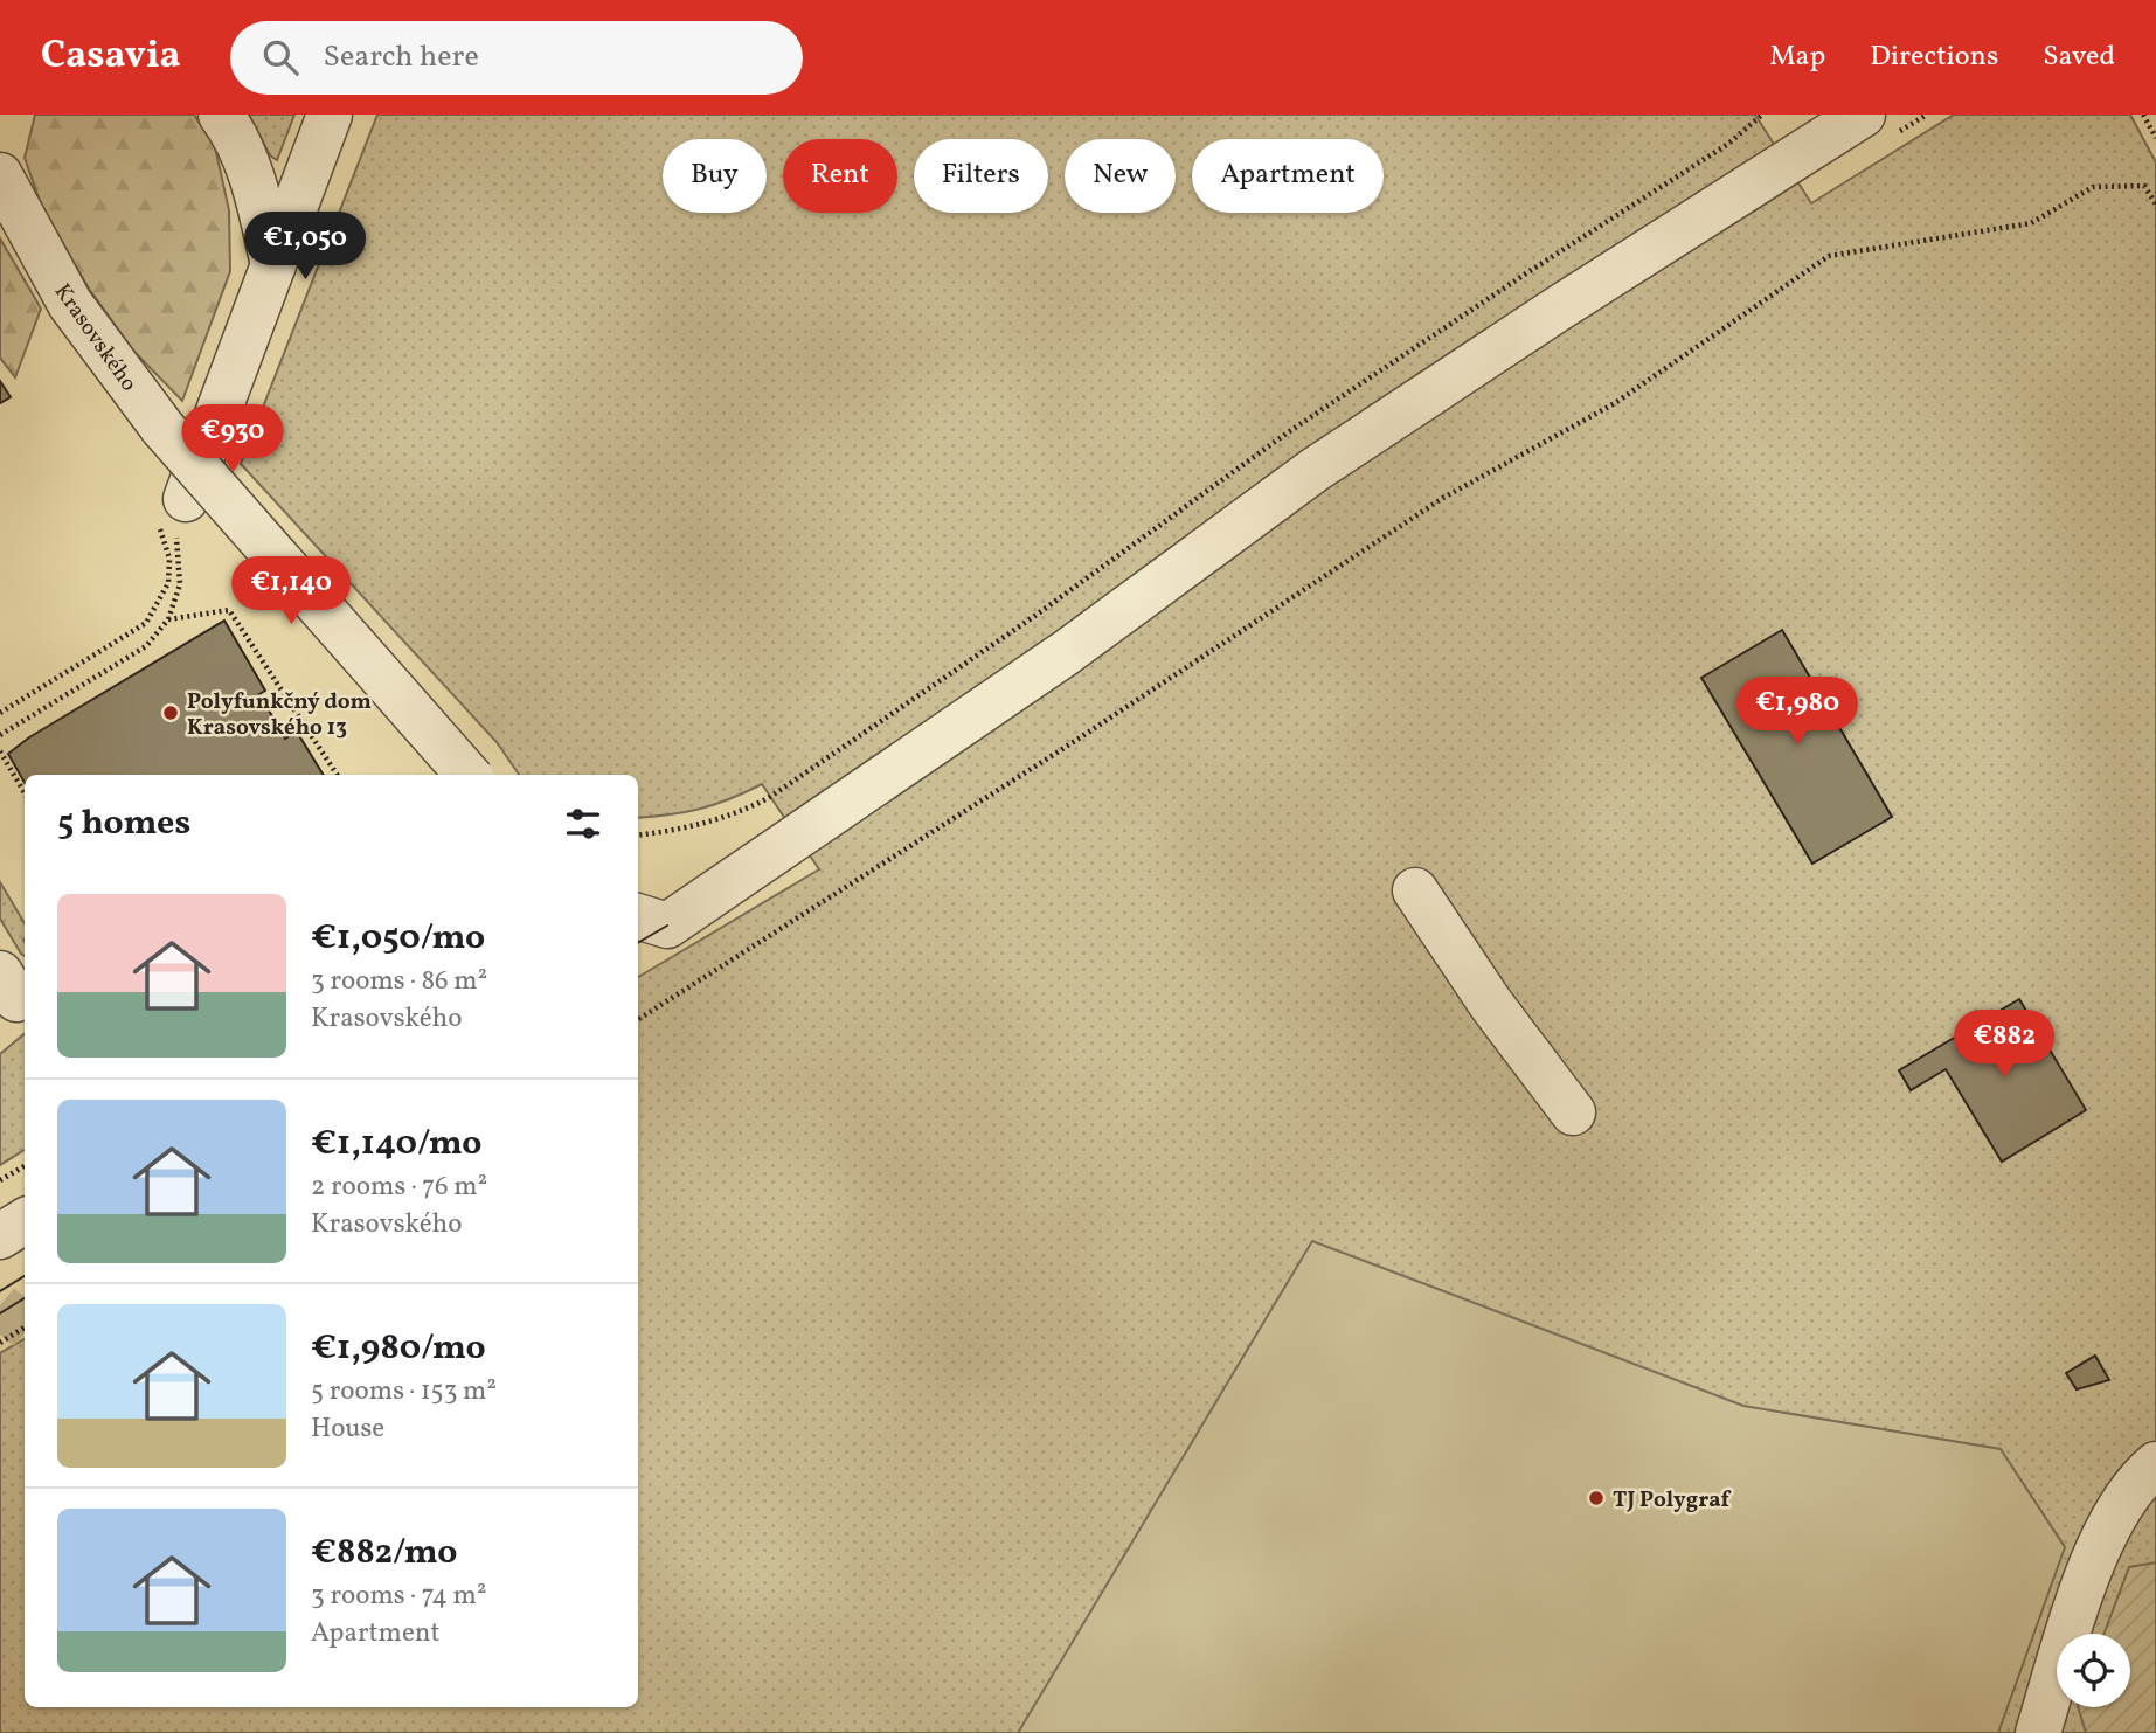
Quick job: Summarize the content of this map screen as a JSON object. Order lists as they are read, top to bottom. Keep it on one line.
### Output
{"streets":{"street":["Krasovského"]},"places":["Polyfunkčný dom Krasovského 13","TJ Polygraf"],"page":{"header":"Casavia","search":"Search here","nav":["Map","Directions","Saved"],"chip":["Buy","Rent","Filters","New","Apartment"],"price":["€1,050","€930","€1,140","€1,980","€882"],"heading":"5 homes","list":[{"name":"€1,050/mo","note":"3 rooms · 86 m² · Krasovského"},{"name":"€1,140/mo","note":"2 rooms · 76 m² · Krasovského"},{"name":"€1,980/mo","note":"5 rooms · 153 m² · House"},{"name":"€882/mo","note":"3 rooms · 74 m² · Apartment"}]}}
